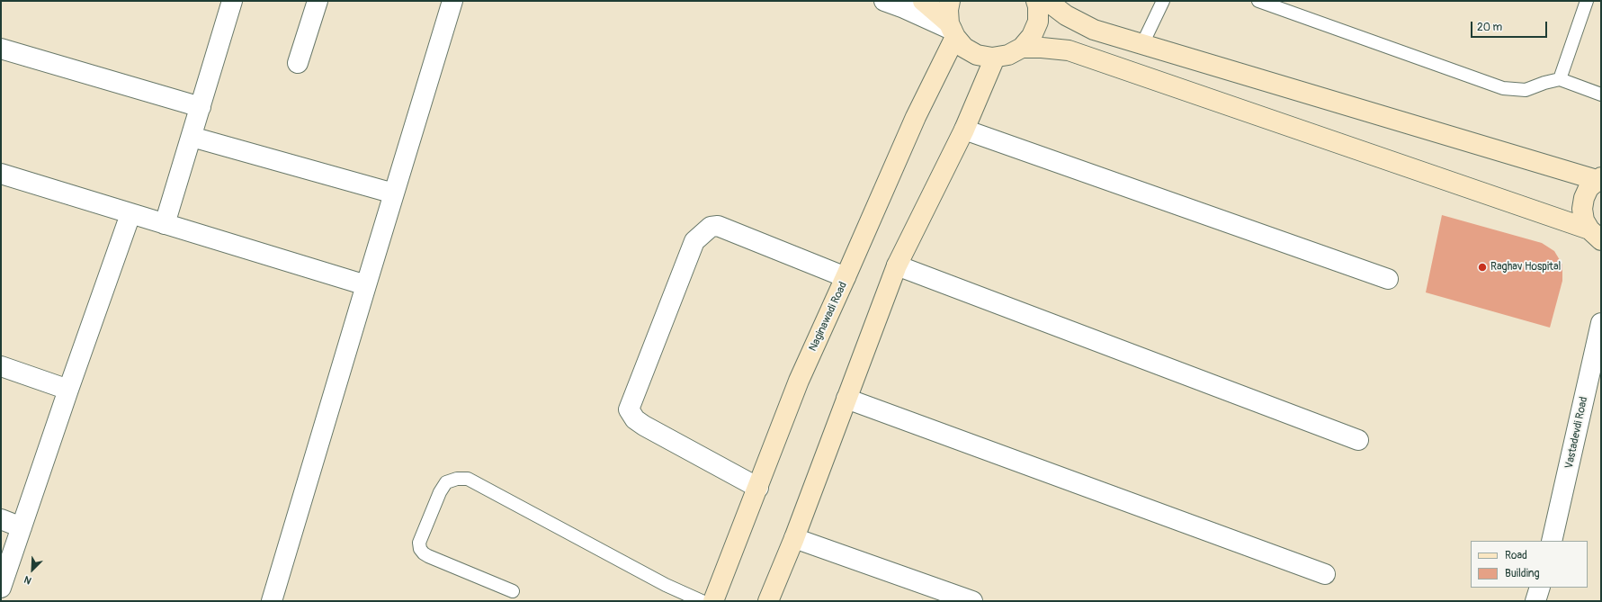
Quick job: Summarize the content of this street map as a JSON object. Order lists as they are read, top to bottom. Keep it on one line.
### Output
{"streets":{"main road":["Naginawadi Road"],"street":["Vastadevdi Road"]},"places":["Raghav Hospital"],"legend":["Road","Building"],"scale_bar":"20 m","north":"bottom left"}
